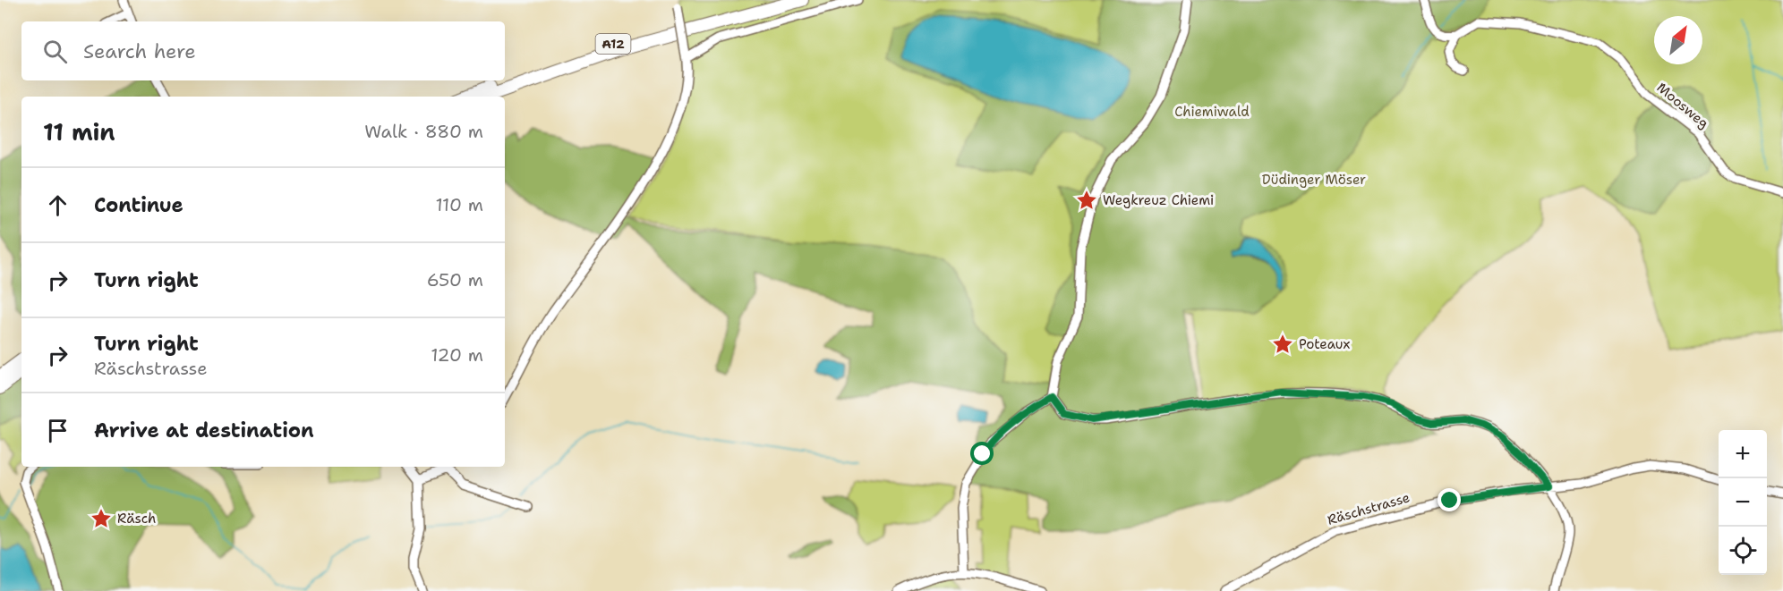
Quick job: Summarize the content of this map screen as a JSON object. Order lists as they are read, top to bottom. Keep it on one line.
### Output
{"streets":{"highway":["A12"],"street":["Moosweg","Räschstrasse"]},"parks":["Chiemiwald","Düdinger Möser"],"places":{"place":["Wegkreuz Chiemi","Poteaux","Räsch"]},"north":"top right","page":{"search":"Search here","heading":["11 min","Walk · 880 m"],"list":[["Continue","110 m"],["Turn right","650 m"],["Turn right","Räschstrasse","120 m"],"Arrive at destination"],"map_buttons":["+","−"]}}
